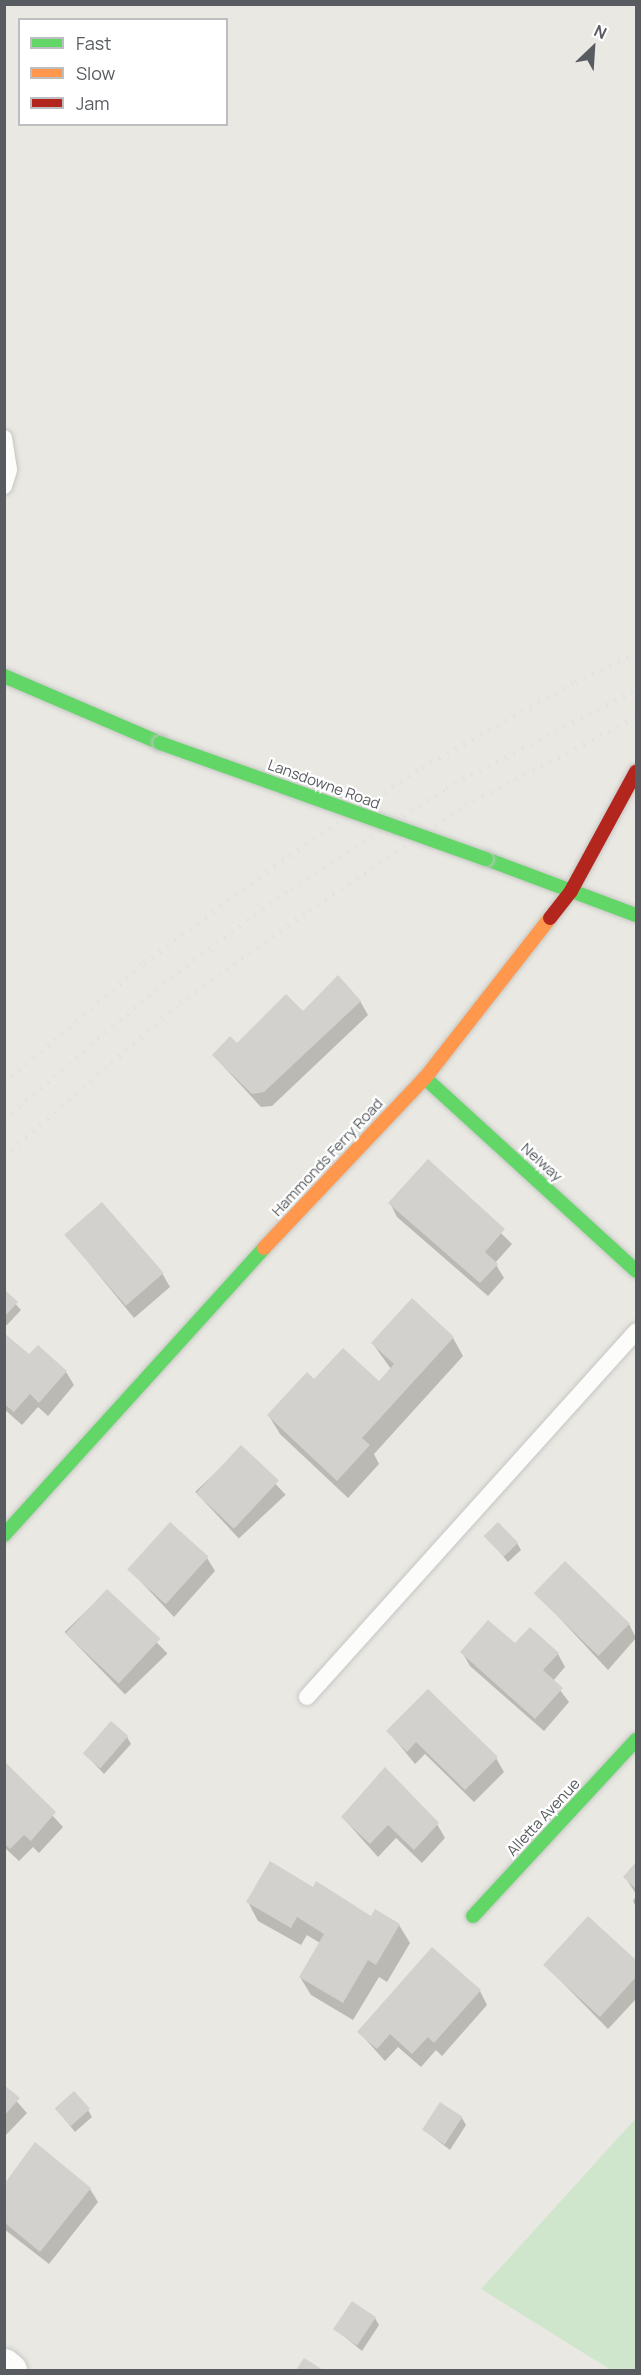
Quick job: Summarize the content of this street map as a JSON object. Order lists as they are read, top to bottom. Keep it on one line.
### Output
{"streets":{"street":["Lansdowne Road","Hammonds Ferry Road","Nelway","Alletta Avenue"]},"crossings":[["Lansdowne Road","Hammonds Ferry Road"],["Hammonds Ferry Road","Nelway"]],"legend":["Fast","Slow","Jam"],"north":"top right"}
